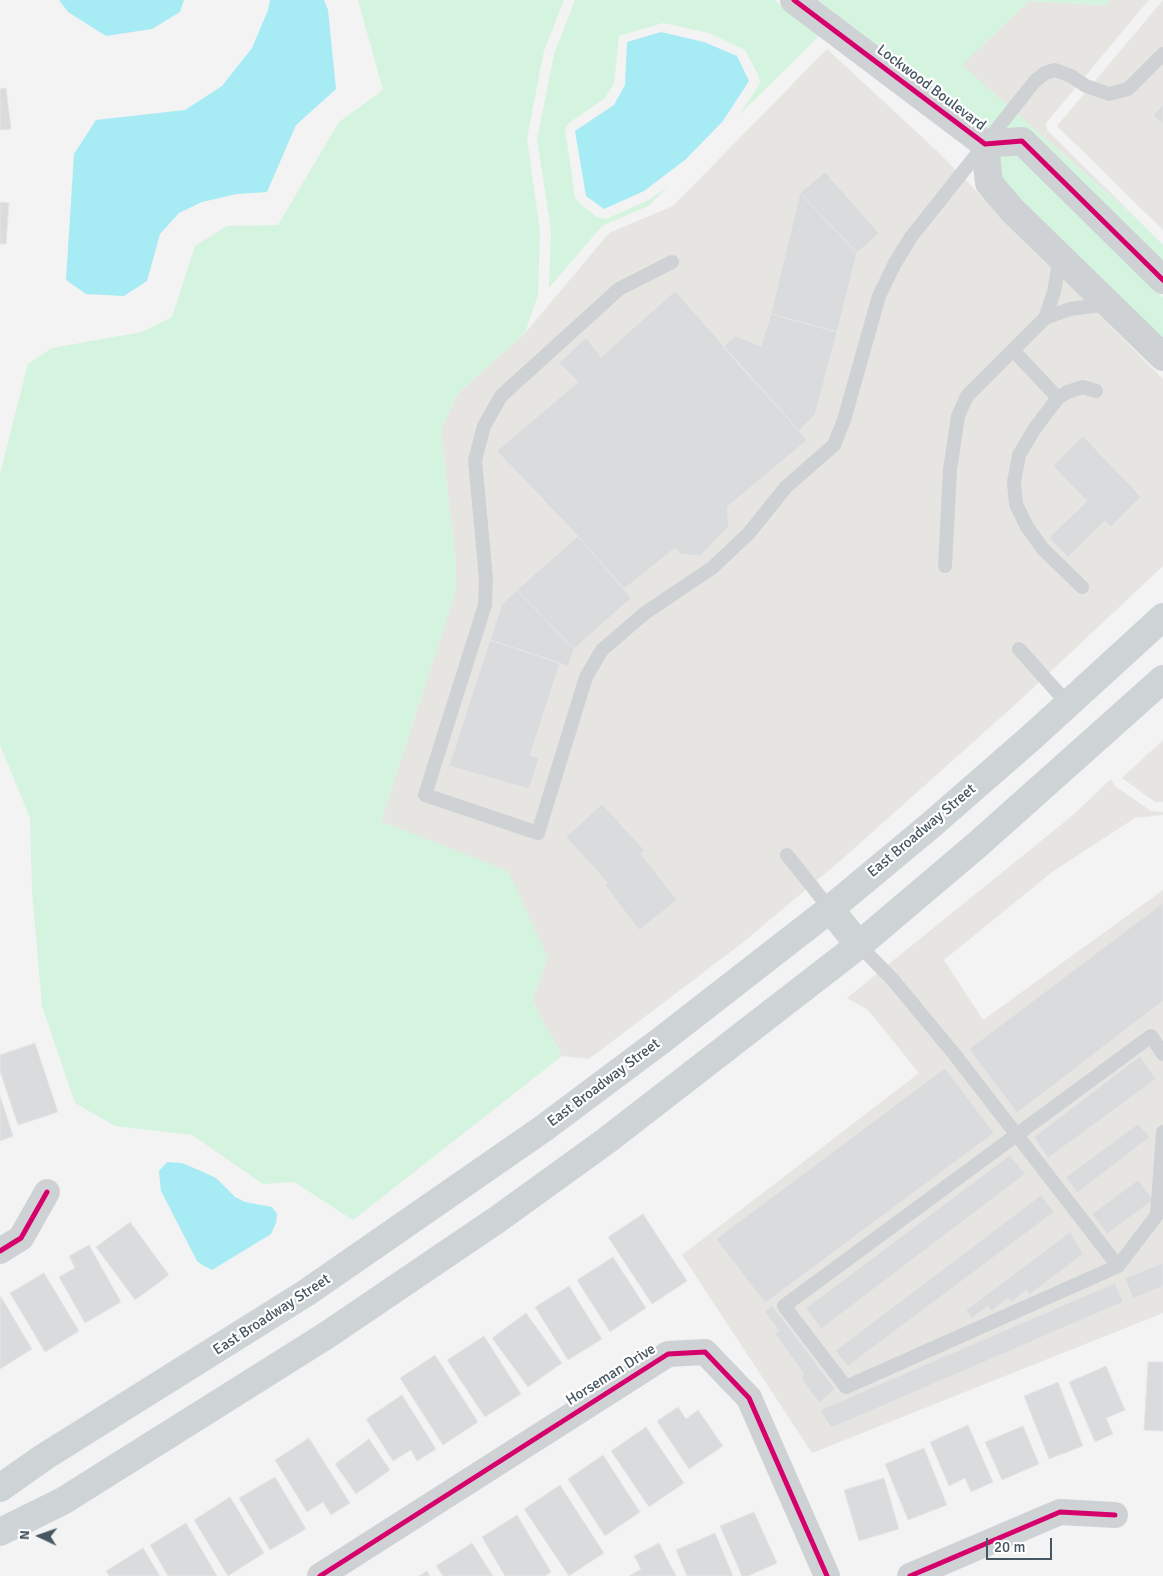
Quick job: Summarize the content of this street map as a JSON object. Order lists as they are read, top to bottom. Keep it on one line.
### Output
{"streets":{"main road":["East Broadway Street"],"street":["Lockwood Boulevard","Horseman Drive"]},"scale_bar":"20 m","north":"left"}
